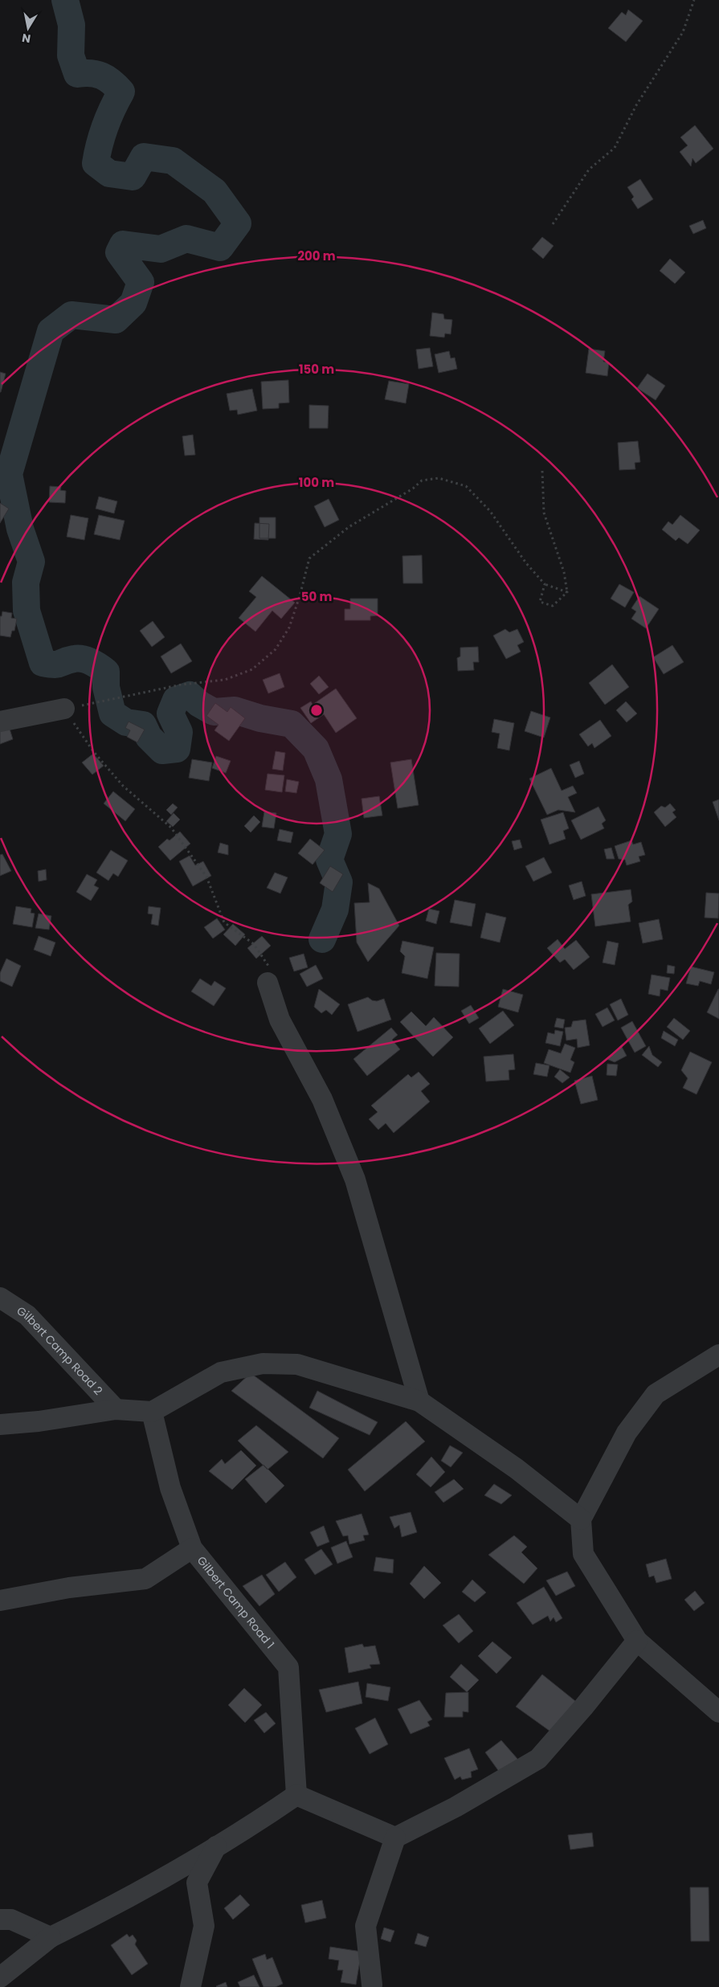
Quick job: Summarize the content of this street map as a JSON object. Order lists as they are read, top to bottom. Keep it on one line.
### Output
{"streets":{"street":["Gilbert Camp Road 2","Gilbert Camp Road 1"]},"north":"bottom","rings":["200 m","150 m","100 m","50 m"]}
